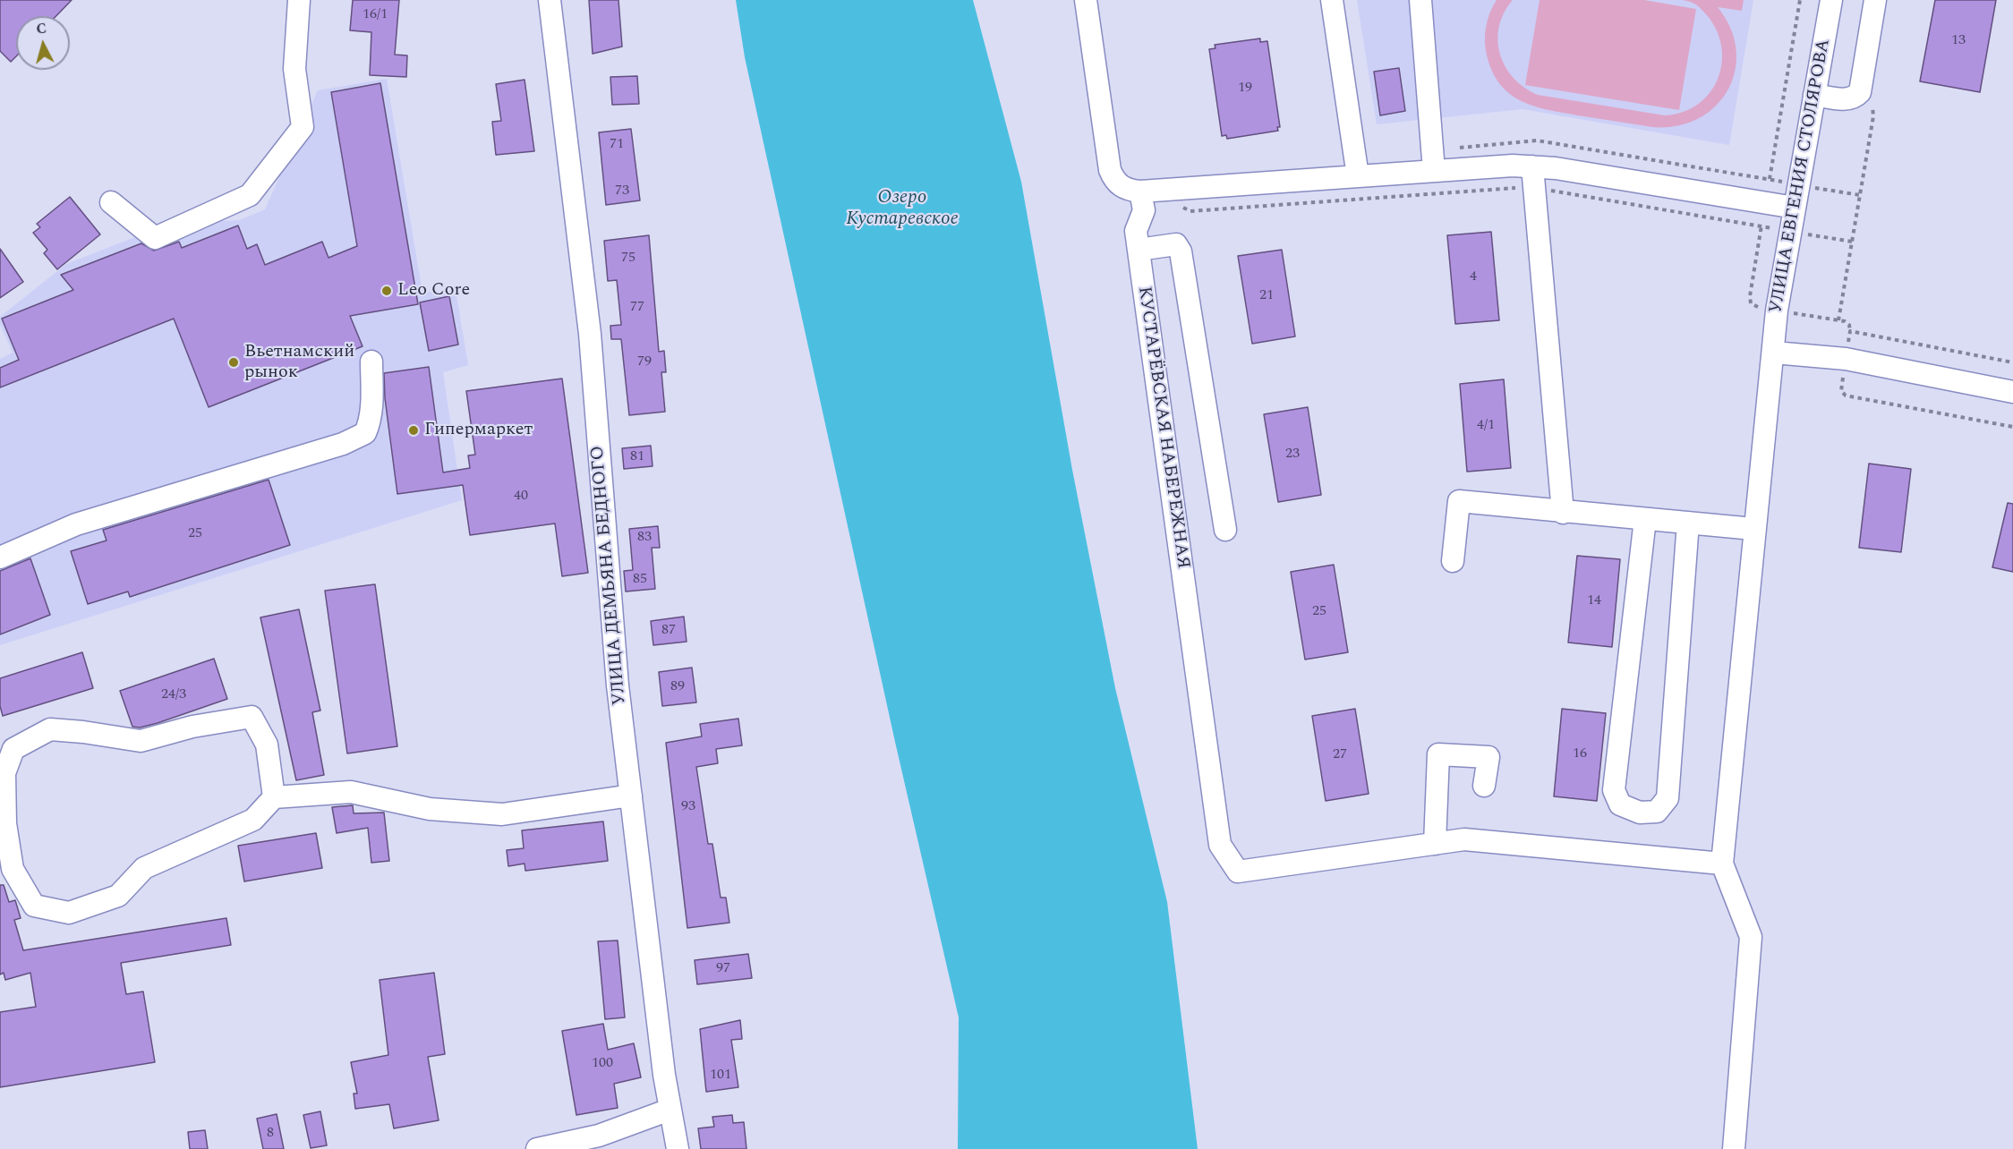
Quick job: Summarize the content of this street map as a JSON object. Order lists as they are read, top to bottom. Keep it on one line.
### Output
{"streets":{"street":["УЛИЦА ЕВГЕНИЯ СТОЛЯРОВА","КУСТАРЁВСКАЯ НАБЕРЕЖНАЯ","УЛИЦА ДЕМЬЯНА БЕДНОГО"]},"water":["Озеро Кустаревское"],"places":["Leo Core","Вьетнамский рынок","Гипермаркет"],"house_numbers":["16/1","13","19","71","73","75","4","21","77","79","4/1","23","81","40","25","83","85","14","25","87","89","24/3","16","27","93","97","100","101","8"],"north":"top"}
